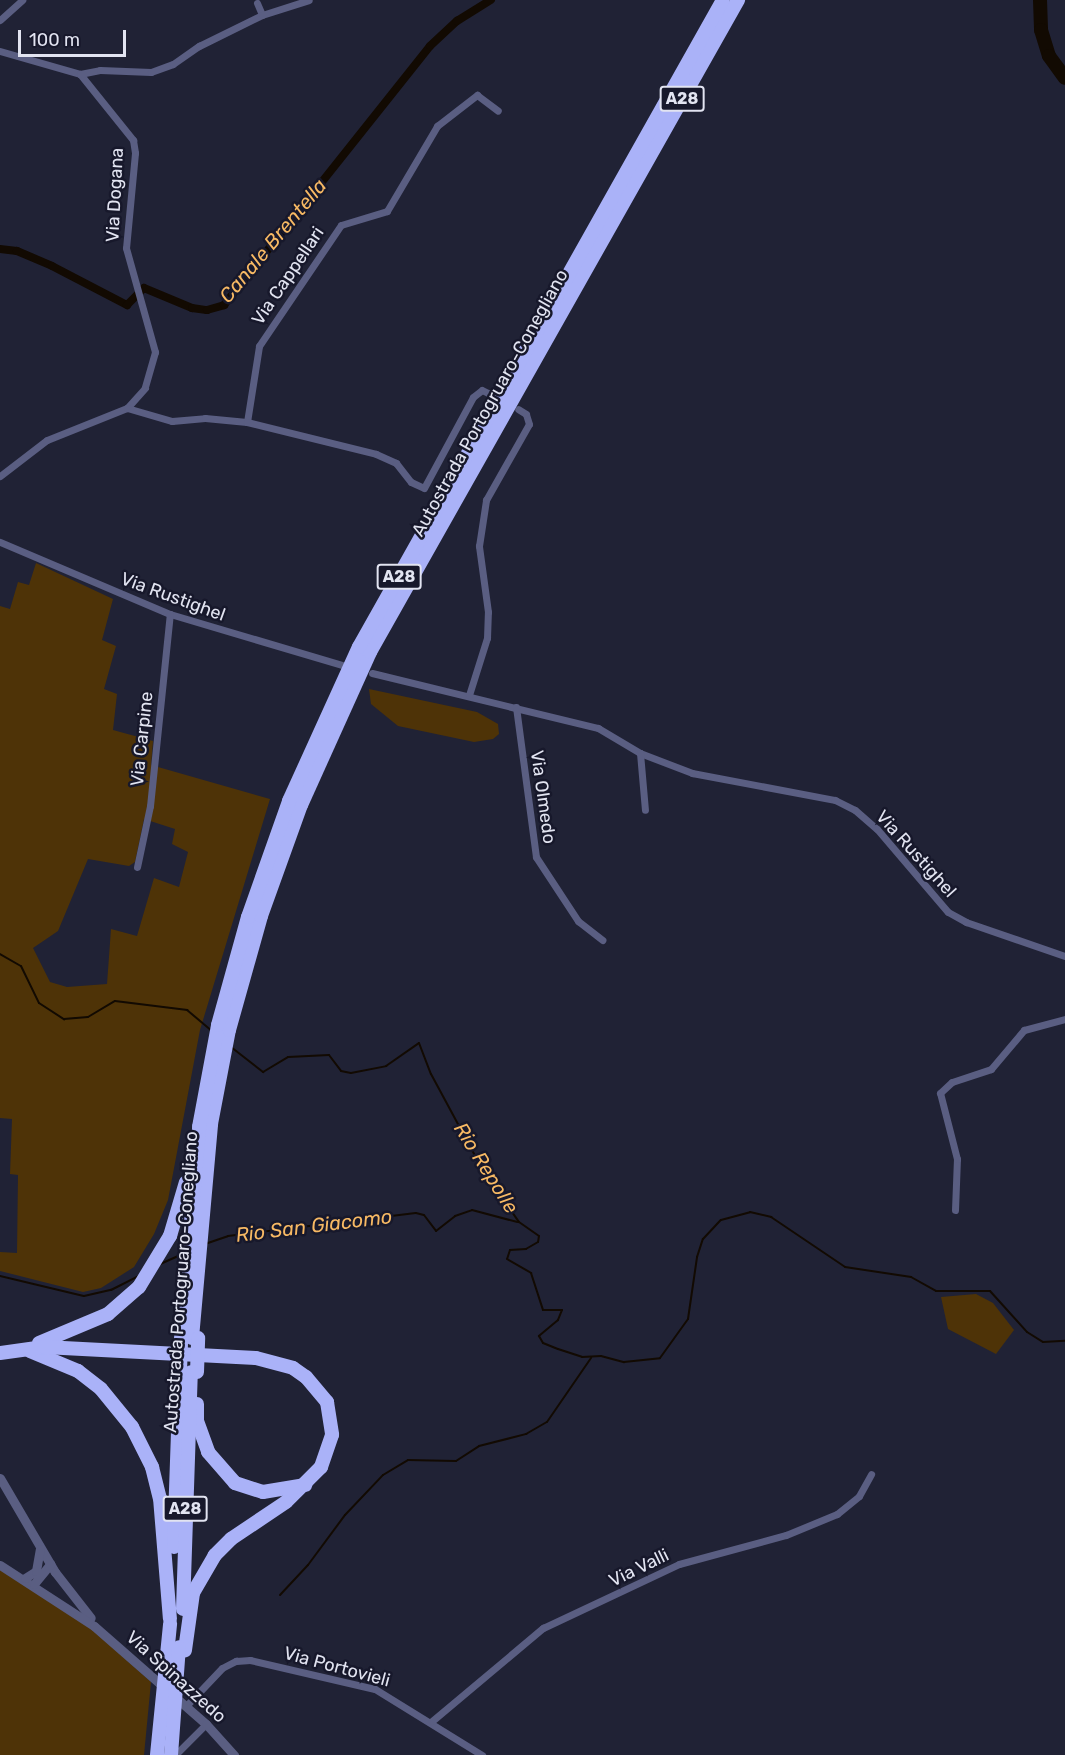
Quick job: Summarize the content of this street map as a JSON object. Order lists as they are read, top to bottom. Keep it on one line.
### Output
{"streets":{"highway":["A28","Autostrada Portogruaro-Conegliano"],"street":["Via Dogana","Via Cappellari","Via Rustighel","Via Carpine","Via Olmedo","Via Valli","Via Portovieli","Via Spinazzedo"]},"crossings":[["Via Rustighel","Via Carpine"],["Via Rustighel","Via Olmedo"],["Via Valli","Via Portovieli"],["Via Portovieli","Via Spinazzedo"]],"water":["Canale Brentella","Rio Repolle","Rio San Giacomo"],"scale_bar":"100 m"}
